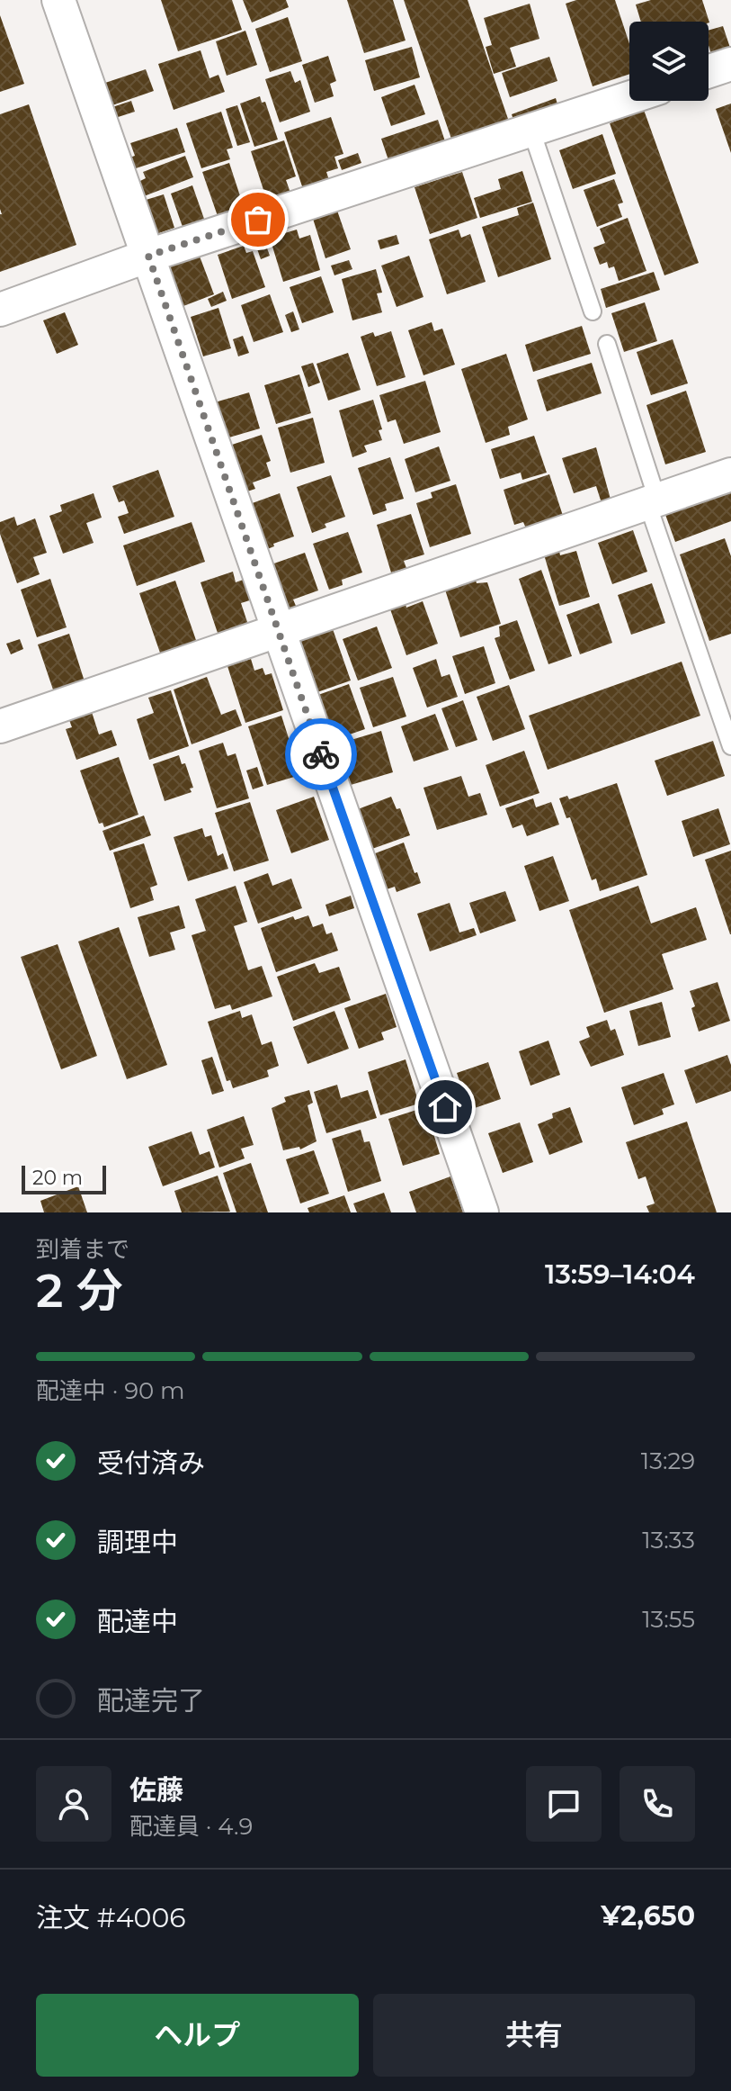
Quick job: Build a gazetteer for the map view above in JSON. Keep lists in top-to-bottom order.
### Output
{
  "scale_bar": "20 m",
  "page": {
    "scale": "20 m",
    "heading": ["2 分", "到着まで", "13:59–14:04"],
    "panel": [
      "佐藤",
      "配達員 · 4.9",
      "注文 #4006",
      "¥2,650"
    ],
    "bar": "配達中 · 90 m",
    "list": [
      ["受付済み", "13:29"],
      ["調理中", "13:33"],
      ["配達中", "13:55"],
      "配達完了"
    ],
    "buttons": ["ヘルプ", "共有"]
  }
}
